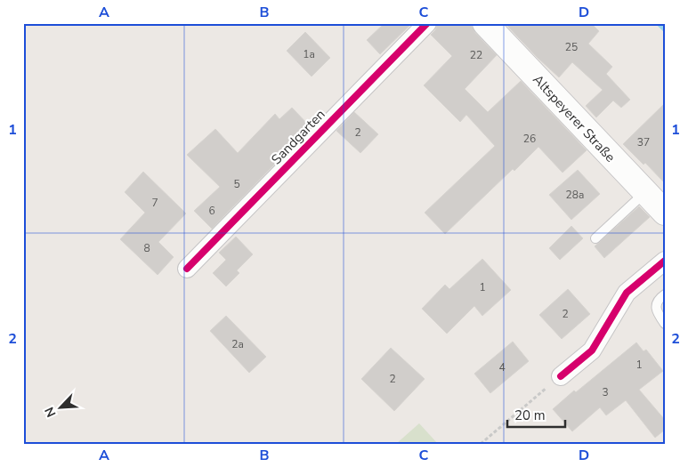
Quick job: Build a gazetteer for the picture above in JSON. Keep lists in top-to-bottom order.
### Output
{
  "streets": {
    "main road": ["Altspeyerer Straße"],
    "street": ["Sandgarten"]
  },
  "house_numbers": [
    "25",
    "1a",
    "22",
    "2",
    "26",
    "37",
    "5",
    "28a",
    "7",
    "6",
    "8",
    "1",
    "2",
    "2a",
    "1",
    "4",
    "2",
    "3"
  ],
  "scale_bar": "20 m",
  "north": "bottom left",
  "grid": {
    "columns": [
      "A",
      "B",
      "C",
      "D"
    ],
    "rows": ["1", "2"]
  }
}
